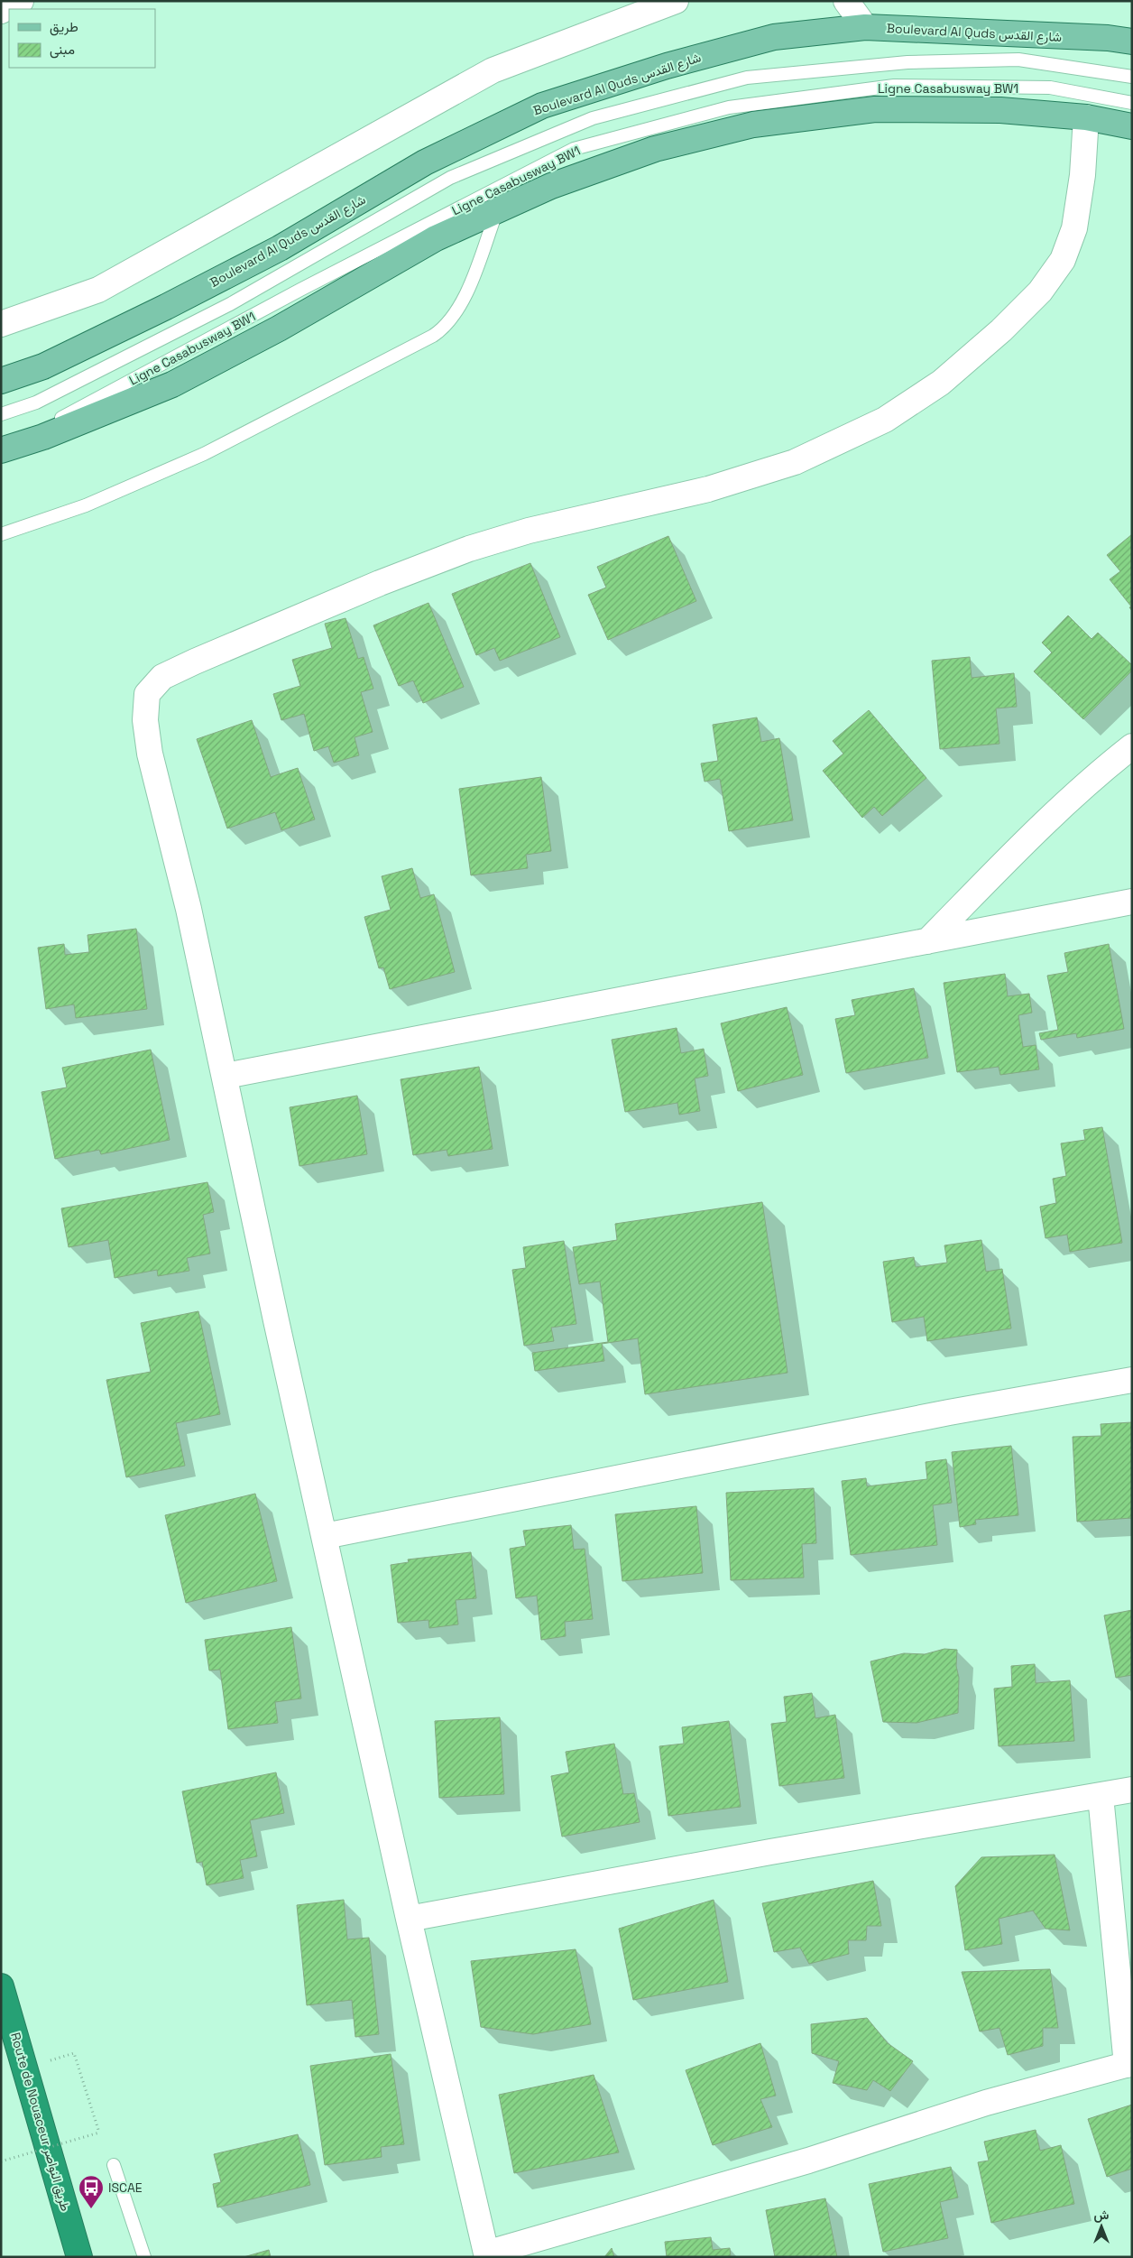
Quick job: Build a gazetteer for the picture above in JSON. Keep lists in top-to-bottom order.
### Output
{
  "streets": {
    "highway": ["Route de Nouaceur طريق النواصر"],
    "main road": ["Boulevard Al Quds شارع القدس"],
    "lane": ["Ligne Casabusway BW1"]
  },
  "places": {
    "bus stop": ["ISCAE"]
  },
  "legend": ["طريق", "مبنى"],
  "north": "top"
}
